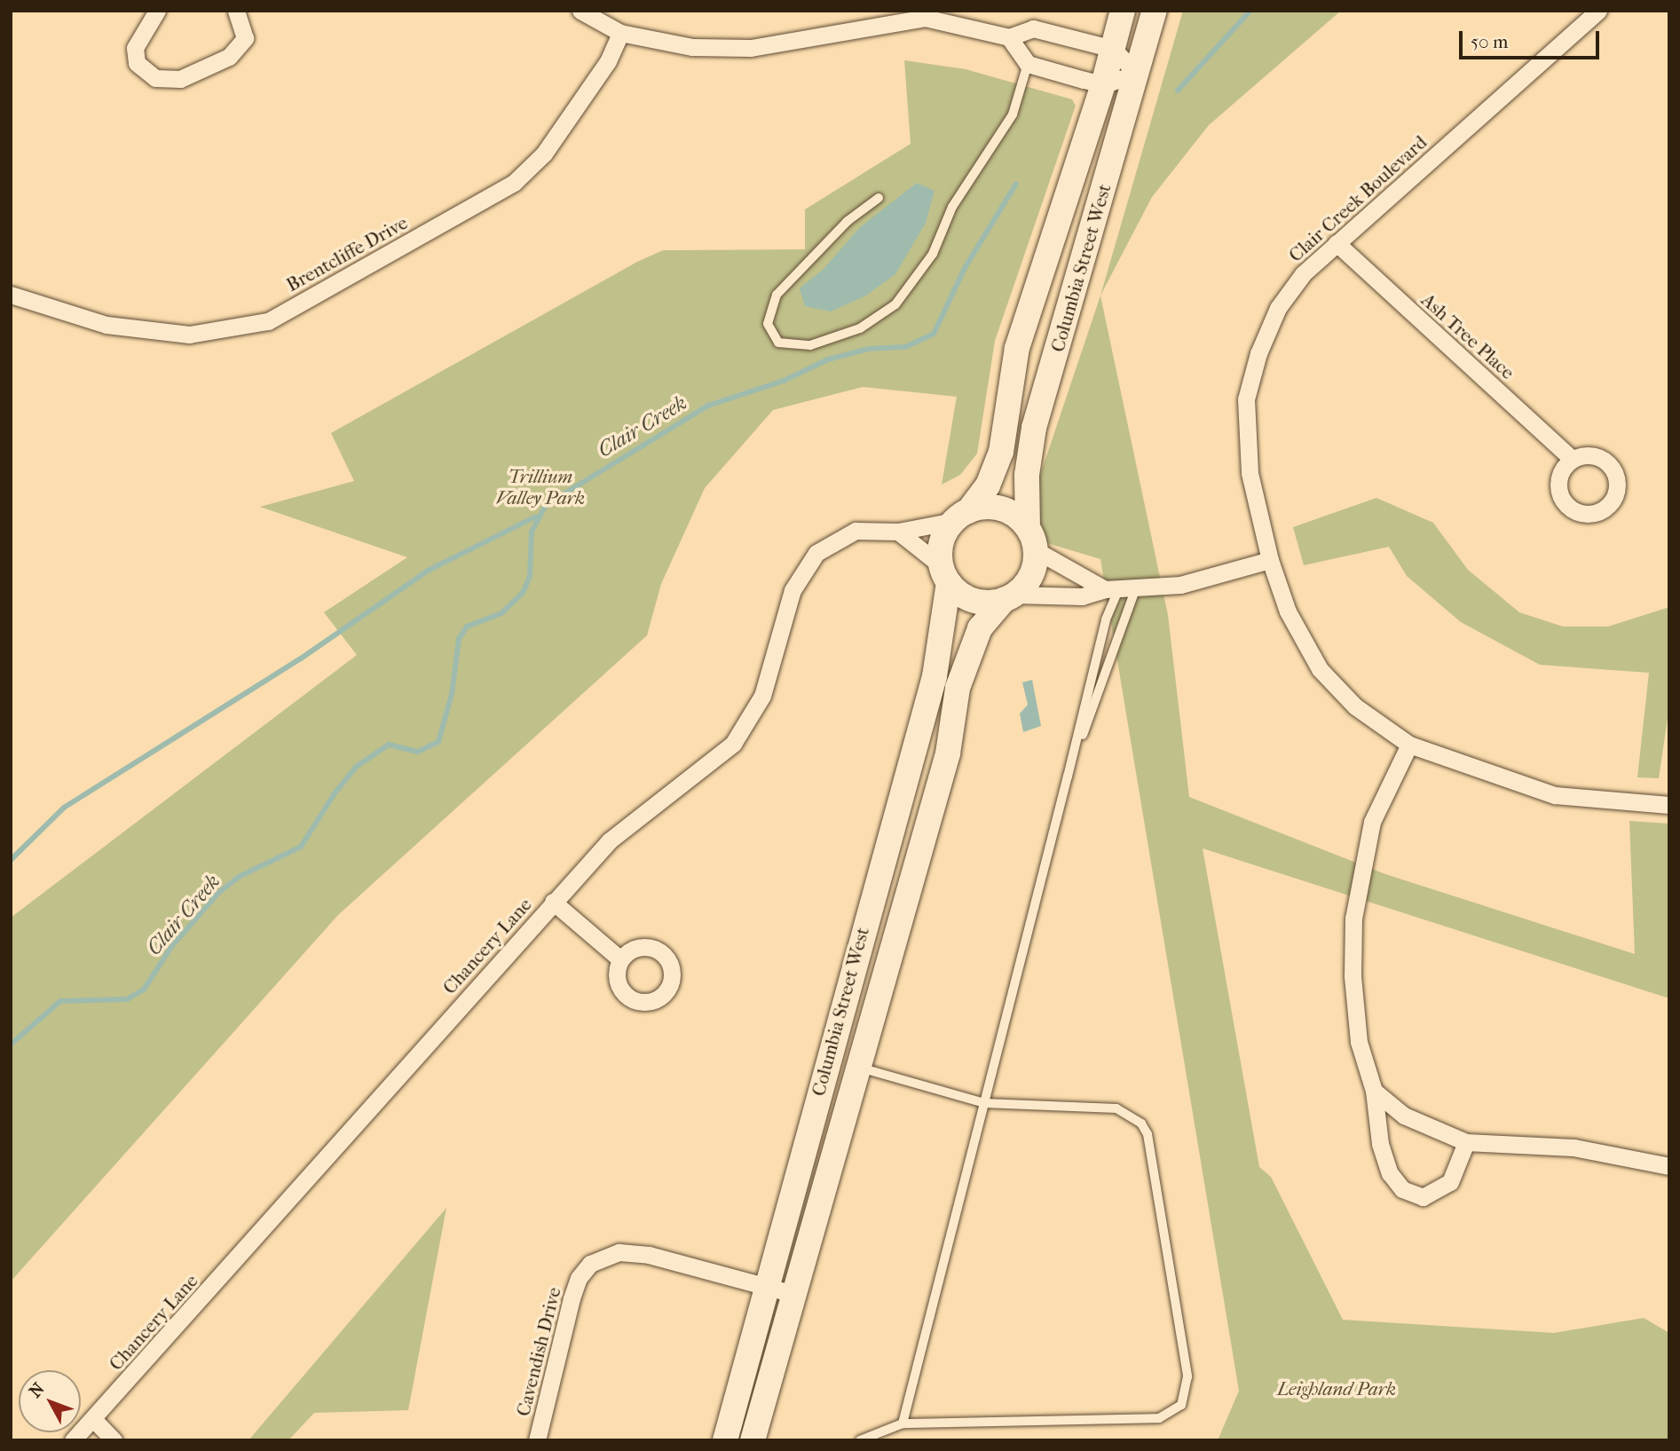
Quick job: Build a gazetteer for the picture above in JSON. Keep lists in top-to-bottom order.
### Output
{
  "streets": {
    "main road": ["Columbia Street West"],
    "street": [
      "Clair Creek Boulevard",
      "Brentcliffe Drive",
      "Ash Tree Place",
      "Chancery Lane",
      "Cavendish Drive"
    ]
  },
  "crossings": [
    ["Clair Creek Boulevard", "Ash Tree Place"],
    ["Columbia Street West", "Chancery Lane"],
    ["Columbia Street West", "Cavendish Drive"]
  ],
  "water": ["Clair Creek"],
  "parks": ["Trillium Valley Park", "Leighland Park"],
  "scale_bar": "50 m",
  "north": "top left"
}
